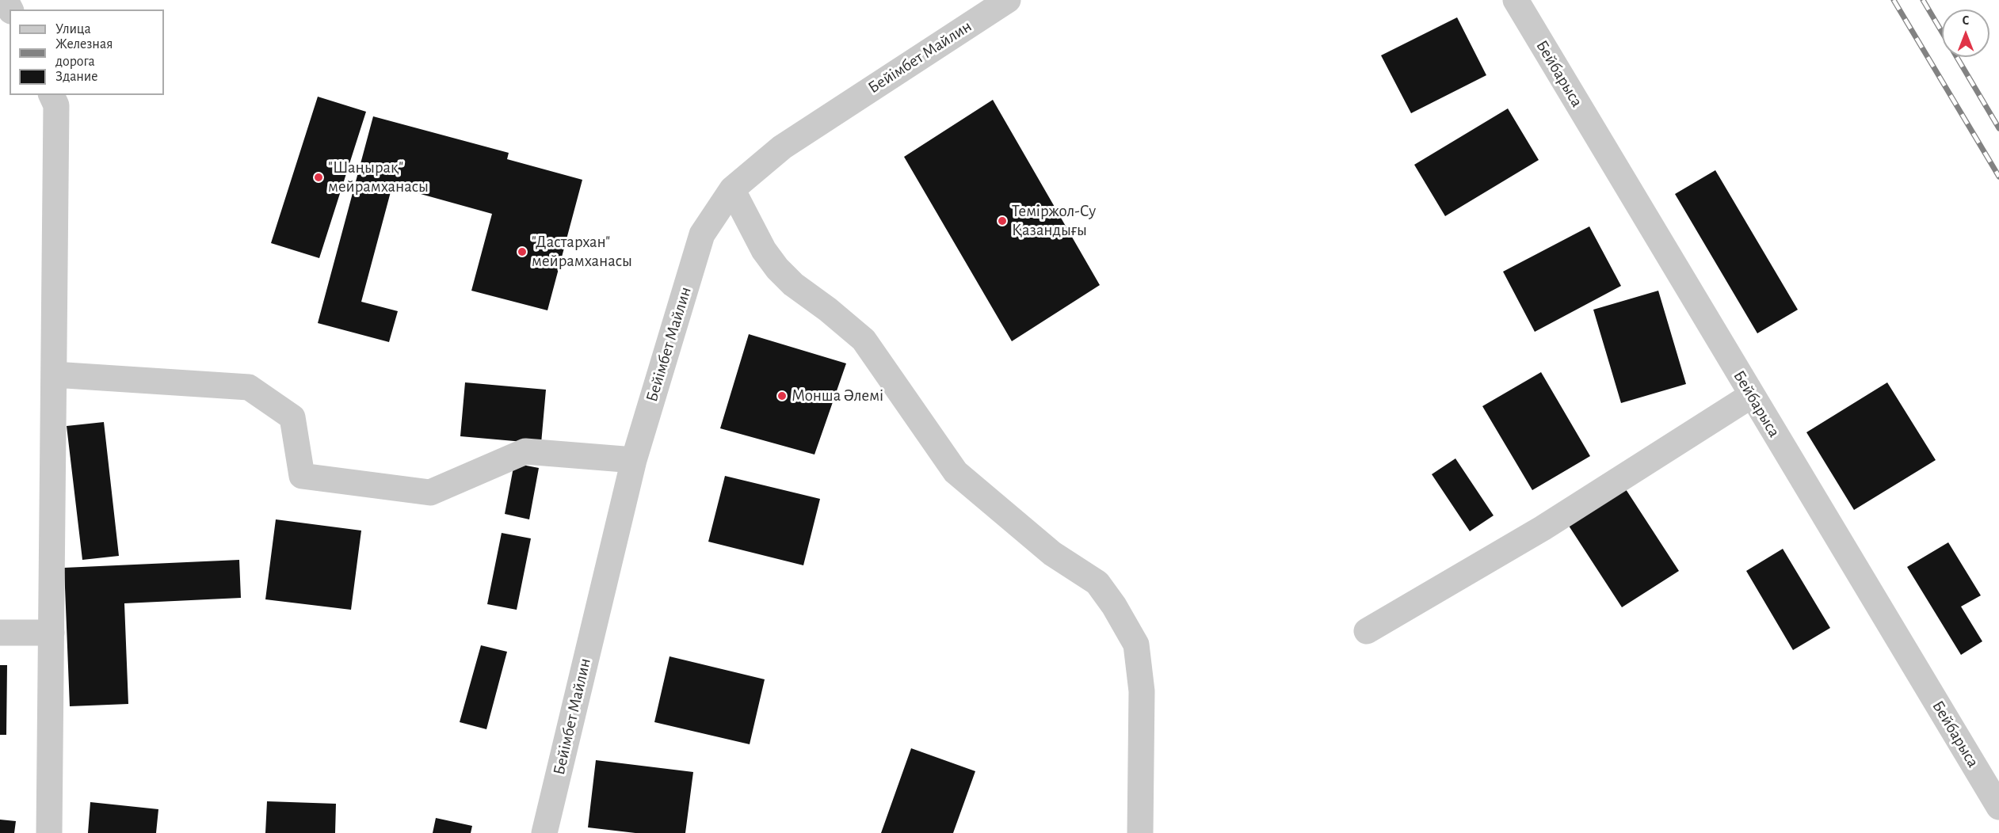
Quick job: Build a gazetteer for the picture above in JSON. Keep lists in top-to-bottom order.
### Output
{
  "streets": {
    "street": ["Бейімбет Майлин", "Бейбарыса"]
  },
  "places": [
    "\"Шаңырақ\" мейрамханасы",
    "Теміржол-Су Қазандығы",
    "\"Дастархан\" мейрамханасы",
    "Монша Әлемі"
  ],
  "legend": ["Улица", "Железная дорога", "Здание"],
  "north": "top"
}
